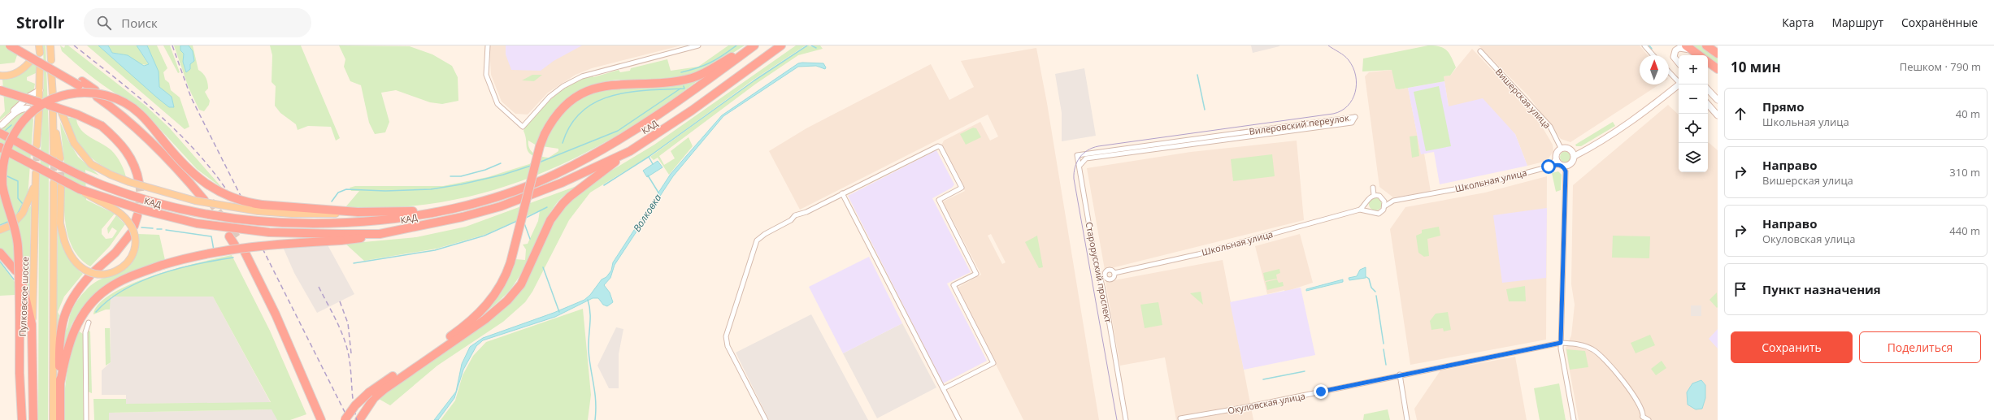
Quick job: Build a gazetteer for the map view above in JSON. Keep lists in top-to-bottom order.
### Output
{
  "streets": {
    "highway": ["КАД", "Пулковское шоссе"],
    "street": [
      "Вишерская улица",
      "Вилеровский переулок",
      "Школьная улица",
      "Старорусский проспект",
      "Окуловская улица"
    ]
  },
  "crossings": [
    ["Вишерская улица", "Школьная улица"],
    ["Вилеровский переулок", "Старорусский проспект"],
    ["Школьная улица", "Старорусский проспект"]
  ],
  "water": ["Волковка"],
  "north": "top",
  "page": {
    "header": "Strollr",
    "search": "Поиск",
    "nav": ["Карта", "Маршрут", "Сохранённые"],
    "heading": ["10 мин", "Пешком · 790 m"],
    "map_buttons": ["+", "−"],
    "list": [
      ["Прямо", "Школьная улица", "40 m"],
      ["Направо", "Вишерская улица", "310 m"],
      ["Направо", "Окуловская улица", "440 m"],
      "Пункт назначения"
    ],
    "buttons": ["Сохранить", "Поделиться"]
  }
}
